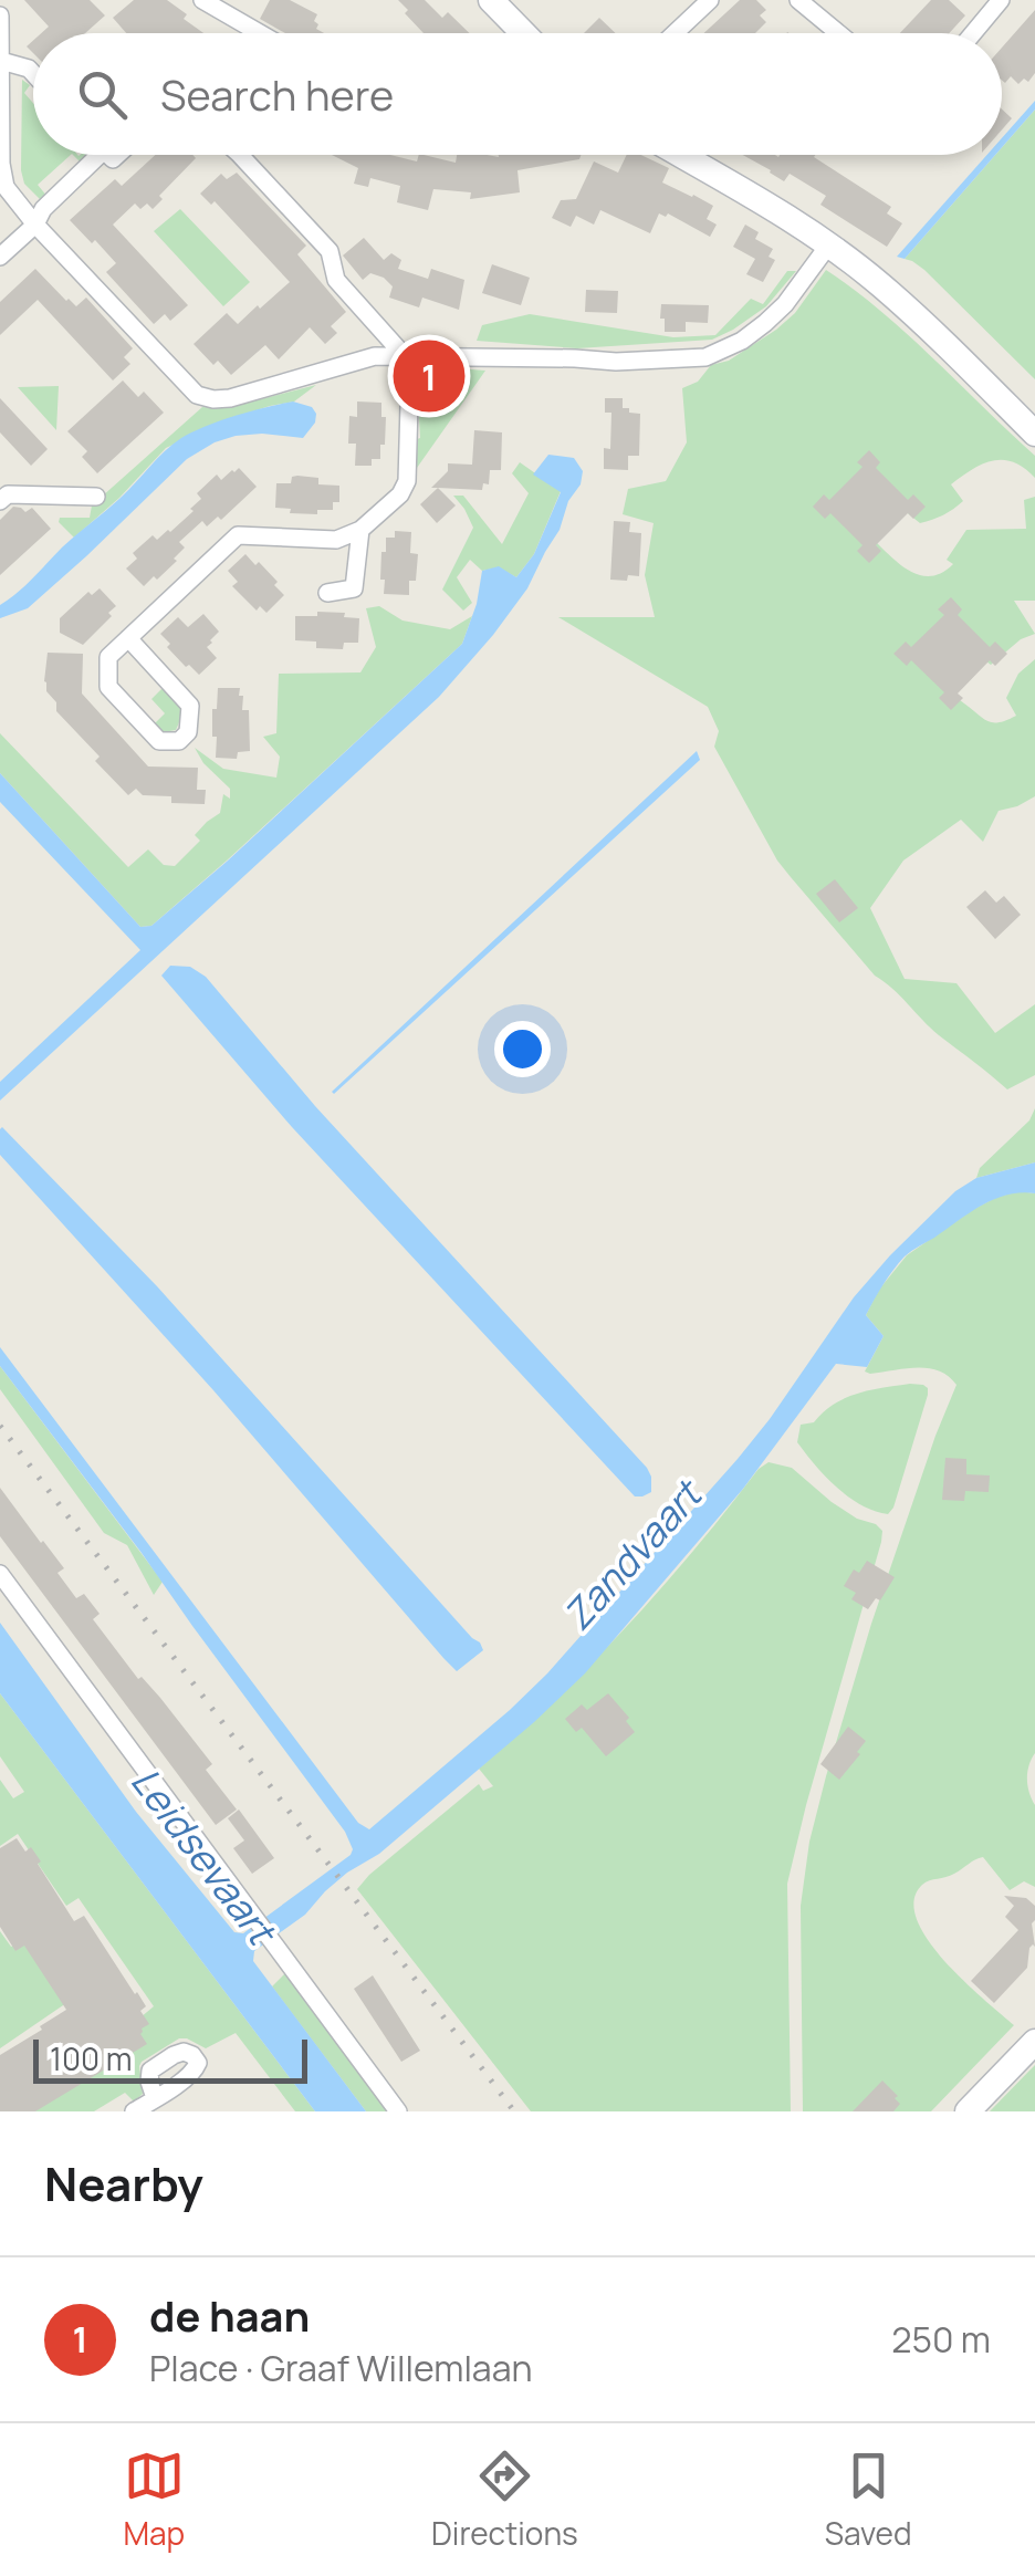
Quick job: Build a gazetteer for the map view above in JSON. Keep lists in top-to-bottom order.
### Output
{
  "water": ["Zandvaart", "Leidsevaart"],
  "scale_bar": "100 m",
  "page": {
    "search": "Search here",
    "pins": "1",
    "scale": "100 m",
    "heading": "Nearby",
    "list": [
      {
        "mark": "1",
        "name": "de haan",
        "note": "Place · Graaf Willemlaan",
        "value": "250 m"
      }
    ],
    "nav": ["Map", "Directions", "Saved"]
  }
}
